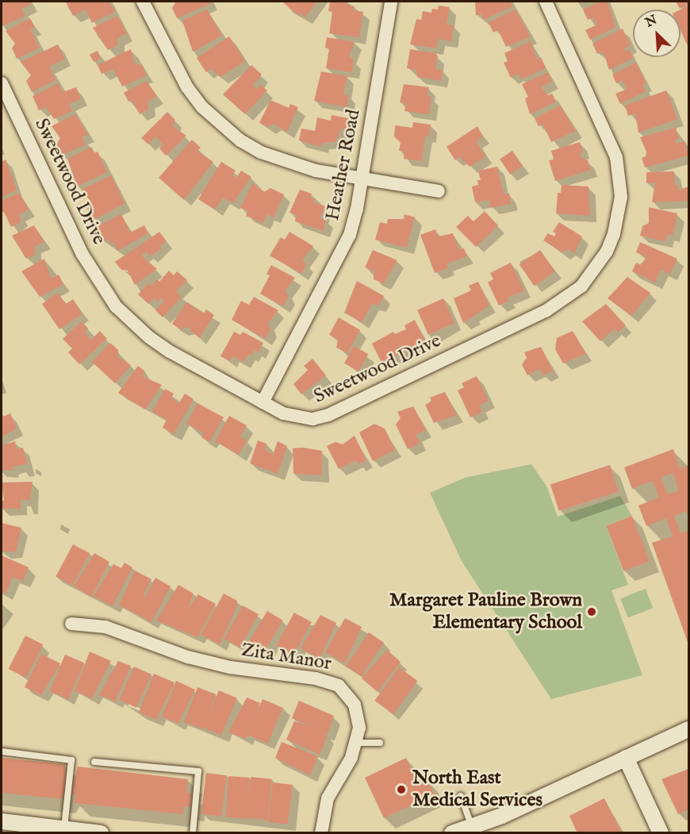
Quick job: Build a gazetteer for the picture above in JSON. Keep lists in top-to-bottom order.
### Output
{
  "streets": {
    "street": ["Heather Road", "Sweetwood Drive", "Zita Manor"]
  },
  "crossings": [
    ["Heather Road", "Sweetwood Drive"]
  ],
  "places": ["Margaret Pauline Brown Elementary School", "North East Medical Services"],
  "north": "top left"
}
